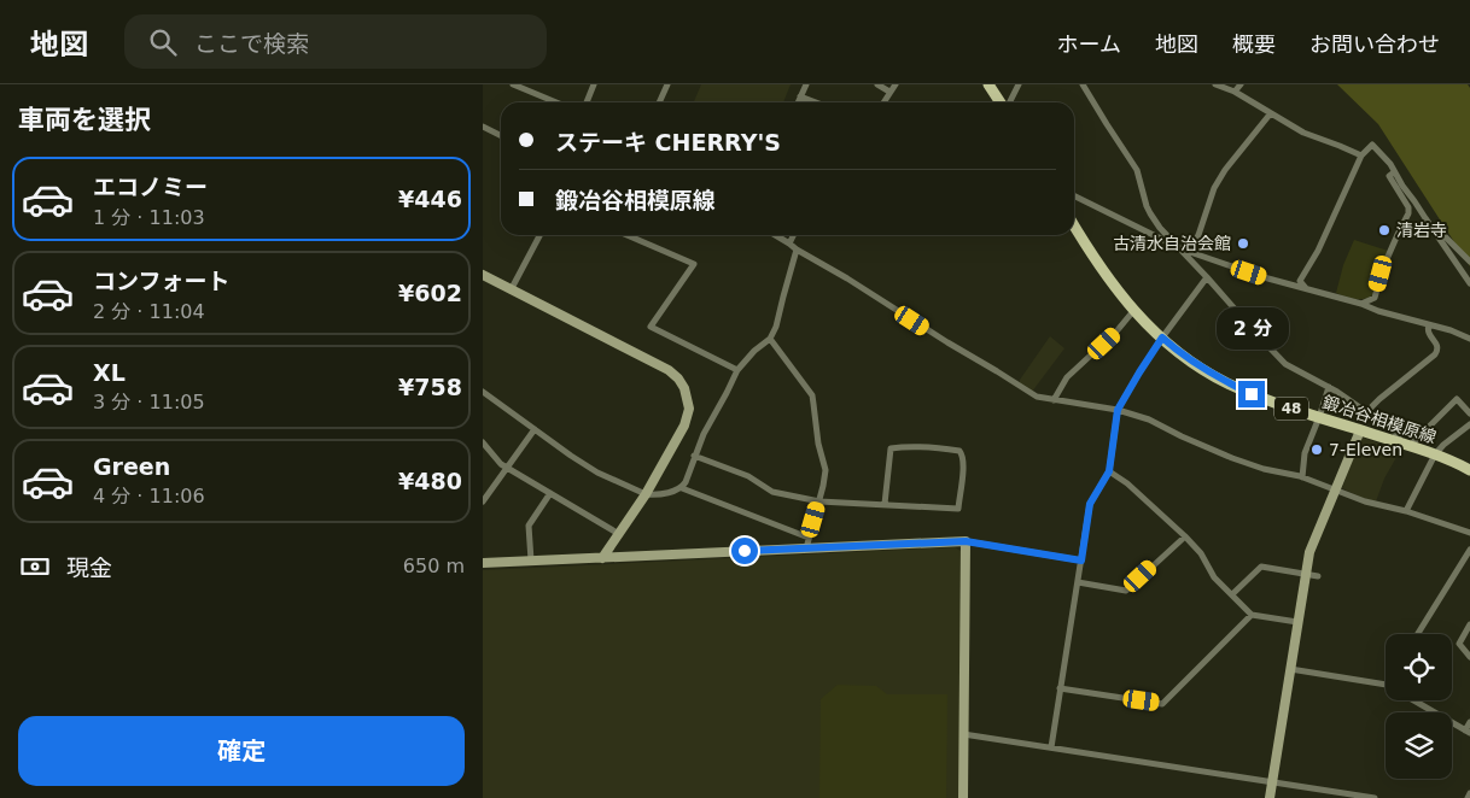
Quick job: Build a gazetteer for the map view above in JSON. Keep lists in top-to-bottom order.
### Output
{
  "streets": {
    "main road": ["48", "鍛冶谷相模原線"]
  },
  "places": ["清岩寺", "古清水自治会館", "7-Eleven"],
  "page": {
    "header": "地図",
    "search": "ここで検索",
    "nav": [
      "ホーム",
      "地図",
      "概要",
      "お問い合わせ"
    ],
    "heading": "車両を選択",
    "banner": ["ステーキ CHERRY'S", "鍛冶谷相模原線"],
    "list": [
      {
        "name": "エコノミー",
        "note": "1 分 · 11:03",
        "value": "¥446"
      },
      {
        "name": "コンフォート",
        "note": "2 分 · 11:04",
        "value": "¥602"
      },
      {
        "name": "XL",
        "note": "3 分 · 11:05",
        "value": "¥758"
      },
      {
        "name": "Green",
        "note": "4 分 · 11:06",
        "value": "¥480"
      }
    ],
    "bubble": "2 分",
    "pay": ["現金", "650 m"],
    "buttons": "確定"
  }
}
